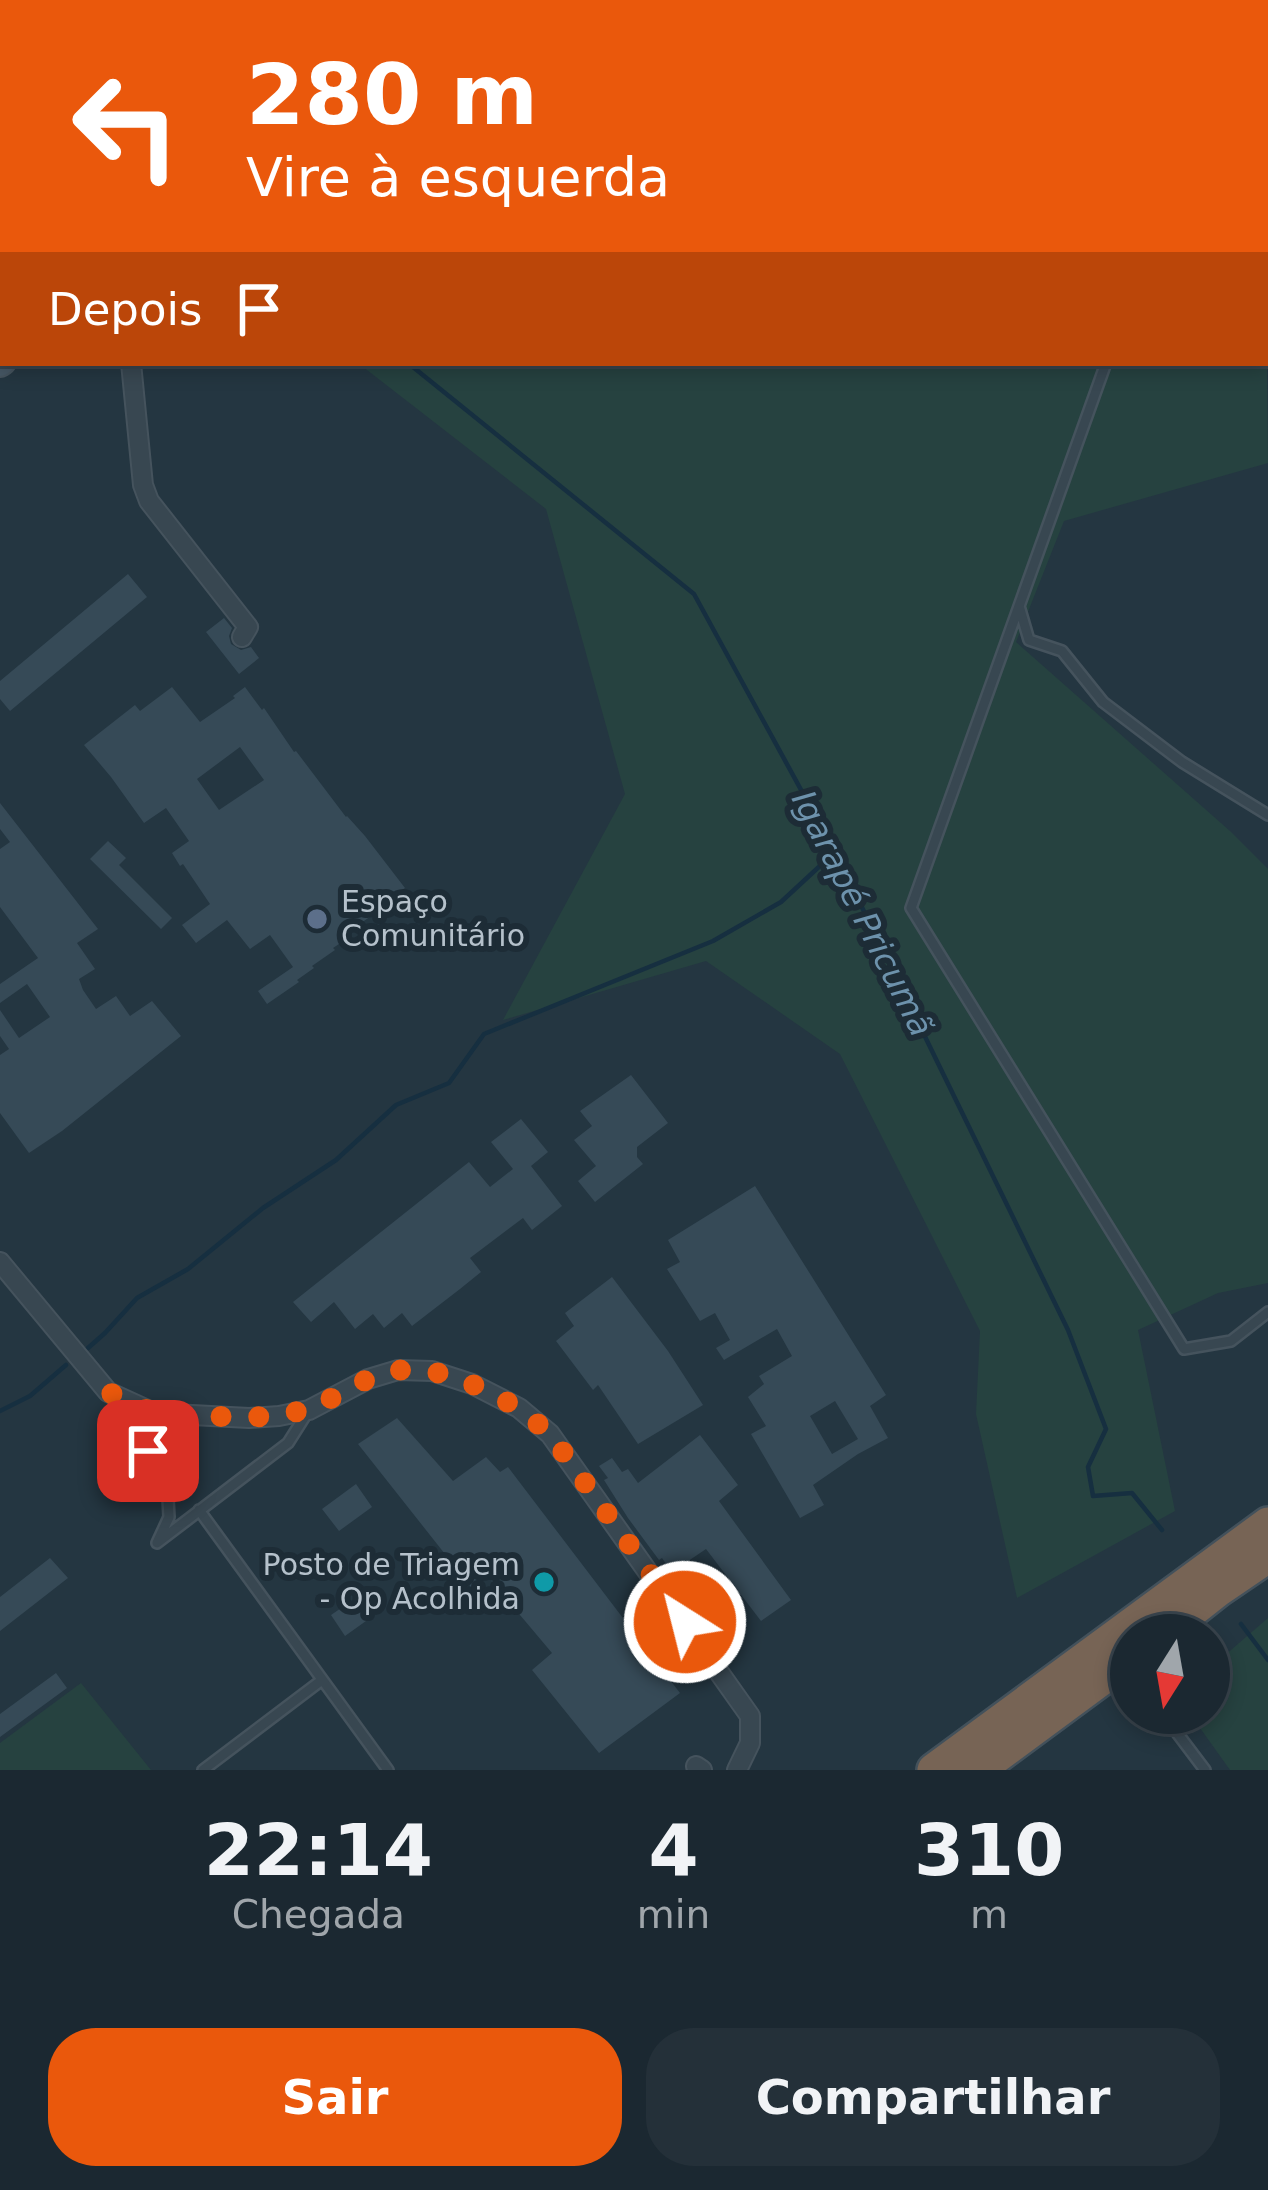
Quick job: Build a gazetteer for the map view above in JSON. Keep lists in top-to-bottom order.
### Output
{
  "water": ["Igarapé Pricumã"],
  "places": ["Espaço Comunitário", "Posto de Triagem - Op Acolhida"],
  "north": "bottom",
  "page": {
    "turn": ["280 m", "Vire à esquerda"],
    "then": "Depois",
    "eta": [
      "22:14",
      "Chegada",
      "4",
      "min",
      "310",
      "m"
    ],
    "buttons": ["Sair", "Compartilhar"]
  }
}
